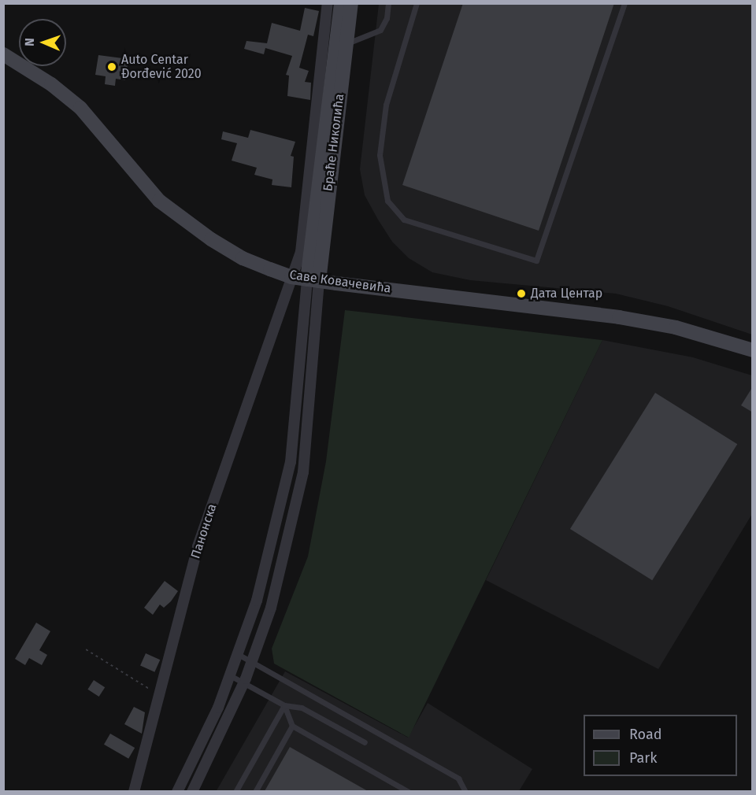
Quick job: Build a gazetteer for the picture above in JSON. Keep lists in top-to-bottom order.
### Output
{
  "streets": {
    "street": ["Браће Николића", "Саве Ковачевића", "Панонска"]
  },
  "crossings": [
    ["Браће Николића", "Саве Ковачевића"],
    ["Саве Ковачевића", "Панонска"]
  ],
  "places": ["Auto Centar Đorđević 2020", "Дата Центар"],
  "legend": ["Road", "Park"],
  "north": "left"
}
